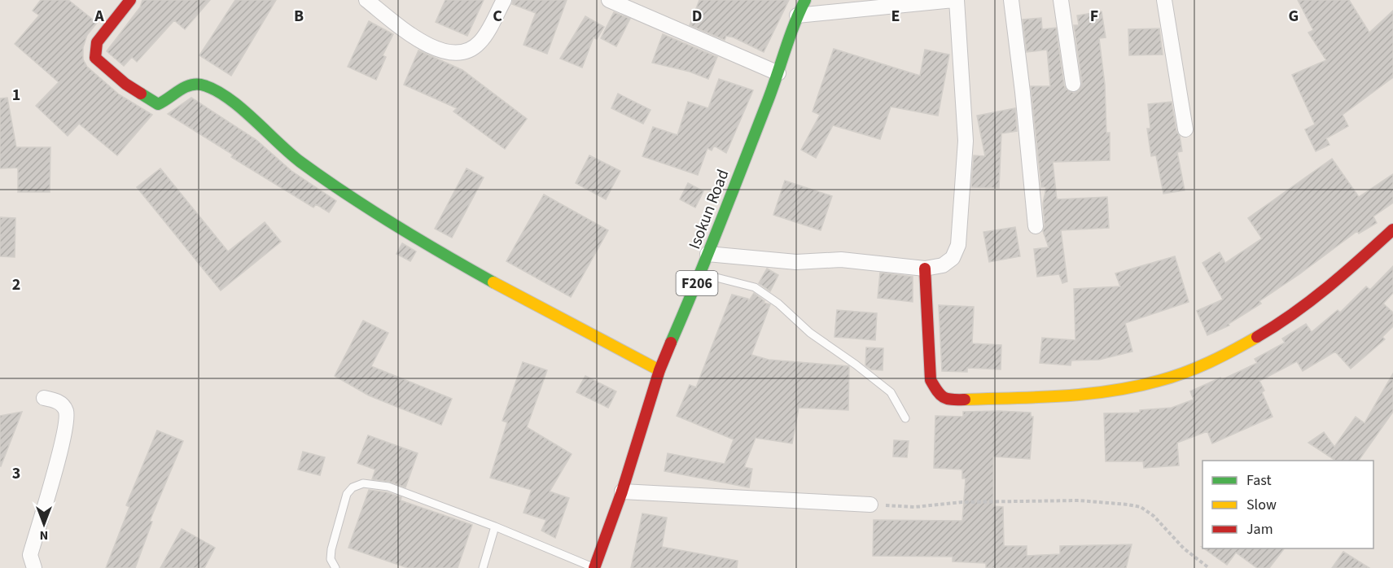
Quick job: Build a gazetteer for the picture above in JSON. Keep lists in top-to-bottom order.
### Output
{
  "streets": {
    "street": ["Isokun Road", "F206"]
  },
  "legend": ["Fast", "Slow", "Jam"],
  "north": "bottom",
  "grid": {
    "columns": [
      "A",
      "B",
      "C",
      "D",
      "E",
      "F",
      "G"
    ],
    "rows": ["1", "2", "3"]
  }
}
